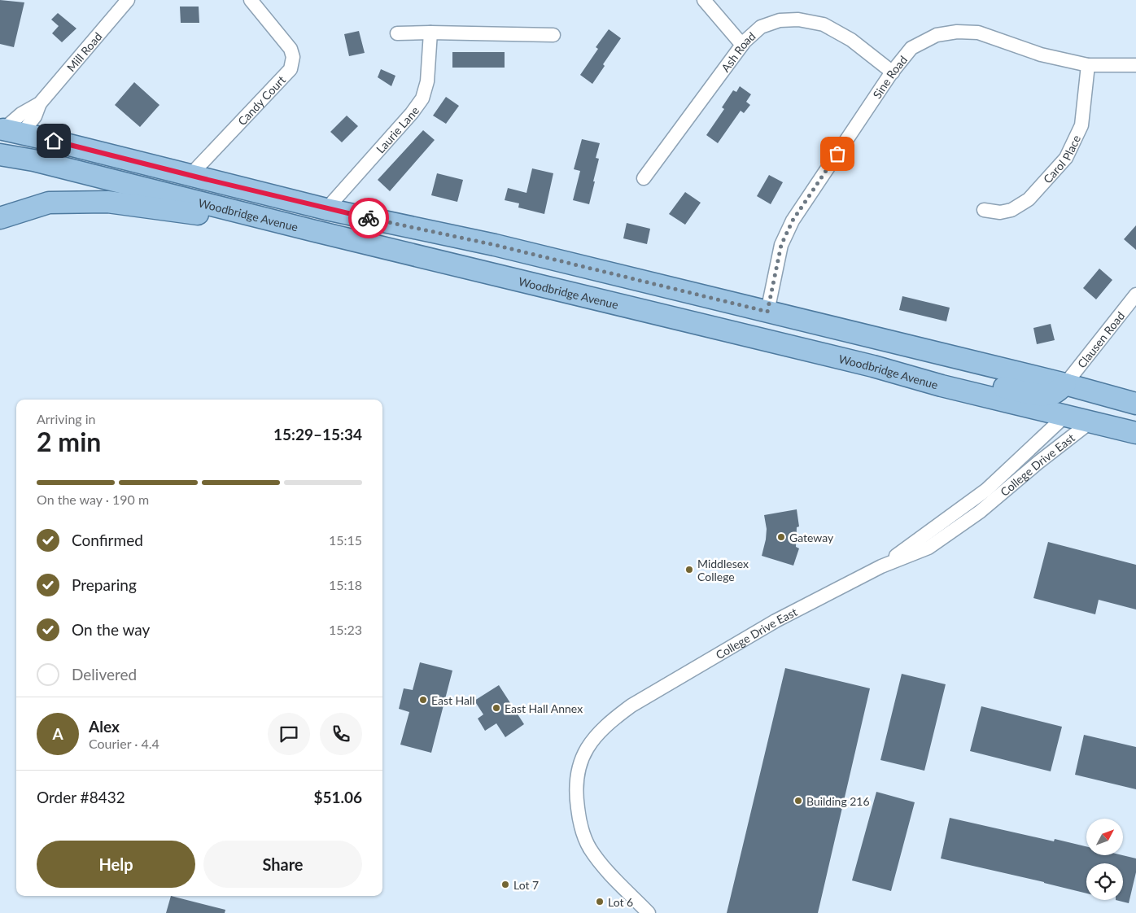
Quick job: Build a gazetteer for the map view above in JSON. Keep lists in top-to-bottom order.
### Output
{
  "streets": {
    "main road": ["Woodbridge Avenue"],
    "street": [
      "Mill Road",
      "Ash Road",
      "Sine Road",
      "Candy Court",
      "Laurie Lane",
      "Carol Place",
      "Clausen Road",
      "College Drive East"
    ]
  },
  "crossings": [
    ["Ash Road", "Sine Road"],
    ["Sine Road", "Carol Place"],
    ["Woodbridge Avenue", "College Drive East"]
  ],
  "places": [
    "Gateway",
    "Middlesex College",
    "East Hall",
    "East Hall Annex",
    "Building 216",
    "Lot 7",
    "Lot 6"
  ],
  "north": "top right",
  "page": {
    "heading": ["2 min", "Arriving in", "15:29–15:34"],
    "panel": [
      "Alex",
      "Courier · 4.4",
      "Order #8432",
      "$51.06"
    ],
    "bar": "On the way · 190 m",
    "list": [
      ["Confirmed", "15:15"],
      ["Preparing", "15:18"],
      ["On the way", "15:23"],
      "Delivered"
    ],
    "round": "A",
    "buttons": ["Help", "Share"]
  }
}
